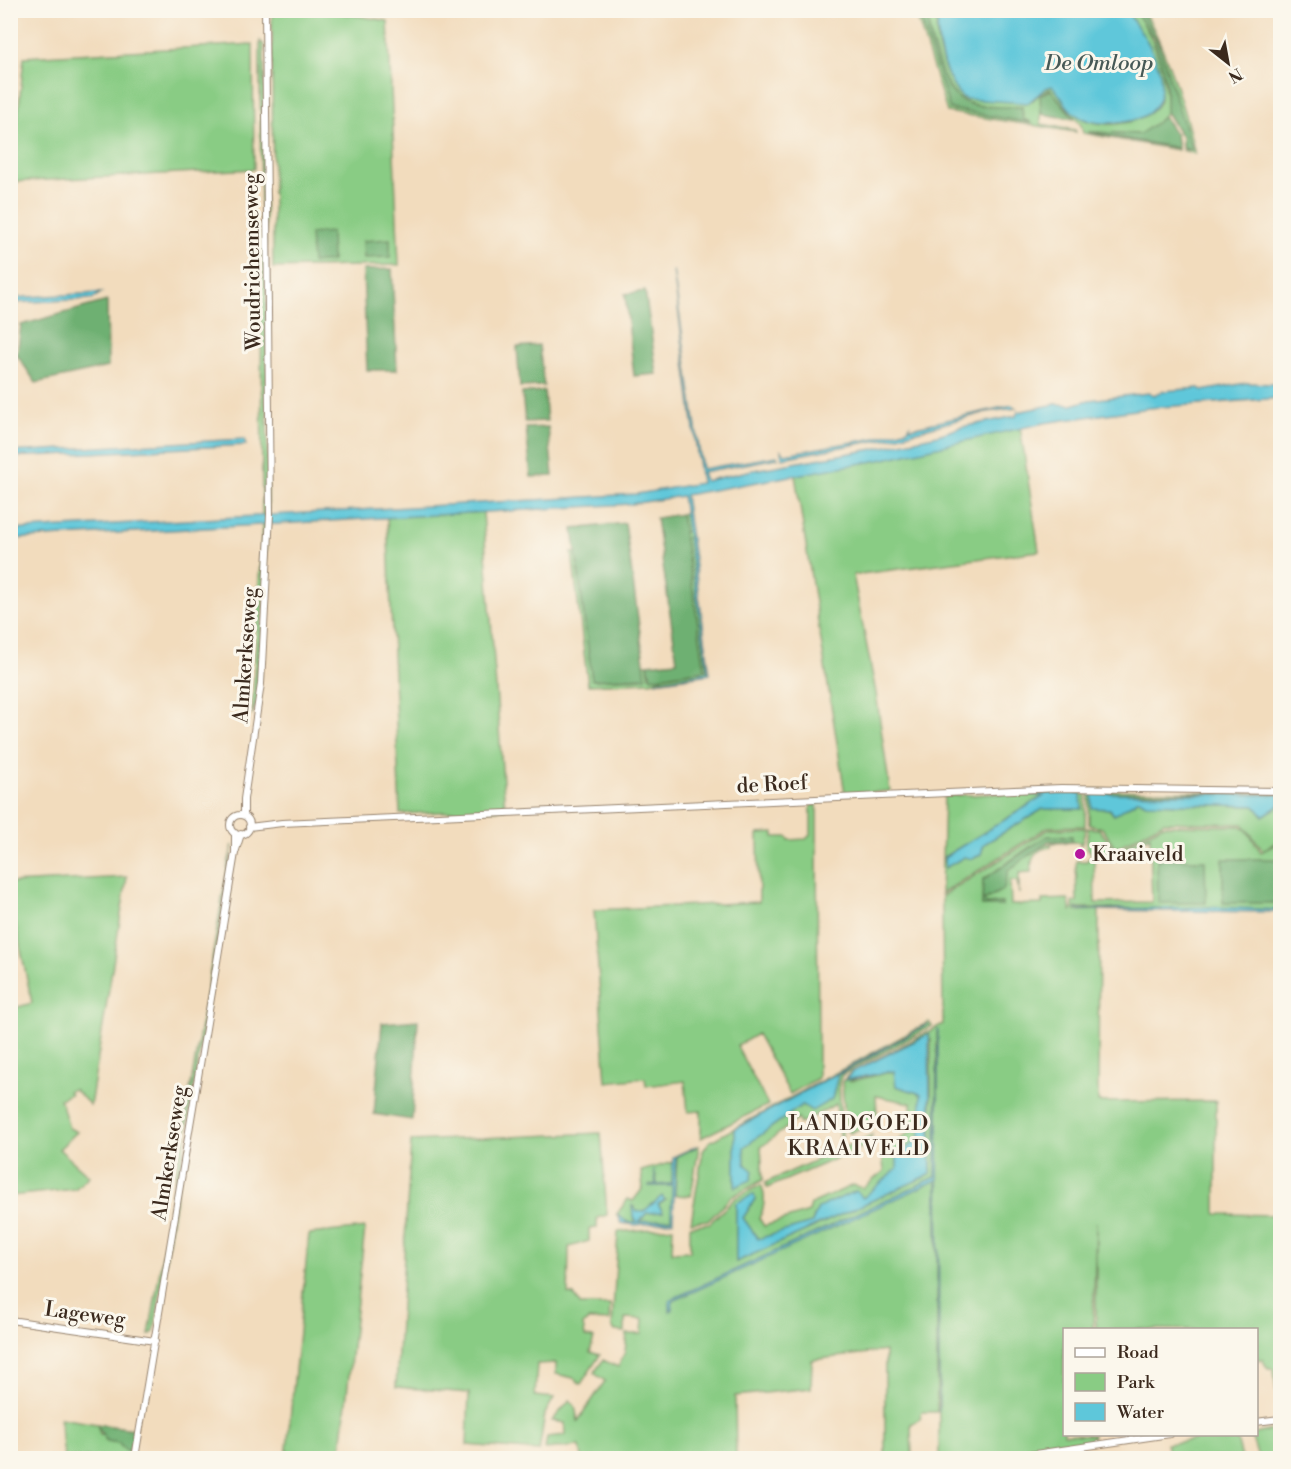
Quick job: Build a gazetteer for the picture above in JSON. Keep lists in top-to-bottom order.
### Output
{
  "streets": {
    "street": [
      "Woudrichemseweg",
      "Almkerkseweg",
      "de Roef",
      "Lageweg"
    ]
  },
  "crossings": [
    ["Woudrichemseweg", "Almkerkseweg"],
    ["Almkerkseweg", "Lageweg"]
  ],
  "districts": ["LANDGOED KRAAIVELD"],
  "water": ["De Omloop"],
  "places": ["Kraaiveld"],
  "legend": ["Road", "Park", "Water"],
  "north": "bottom right"
}
